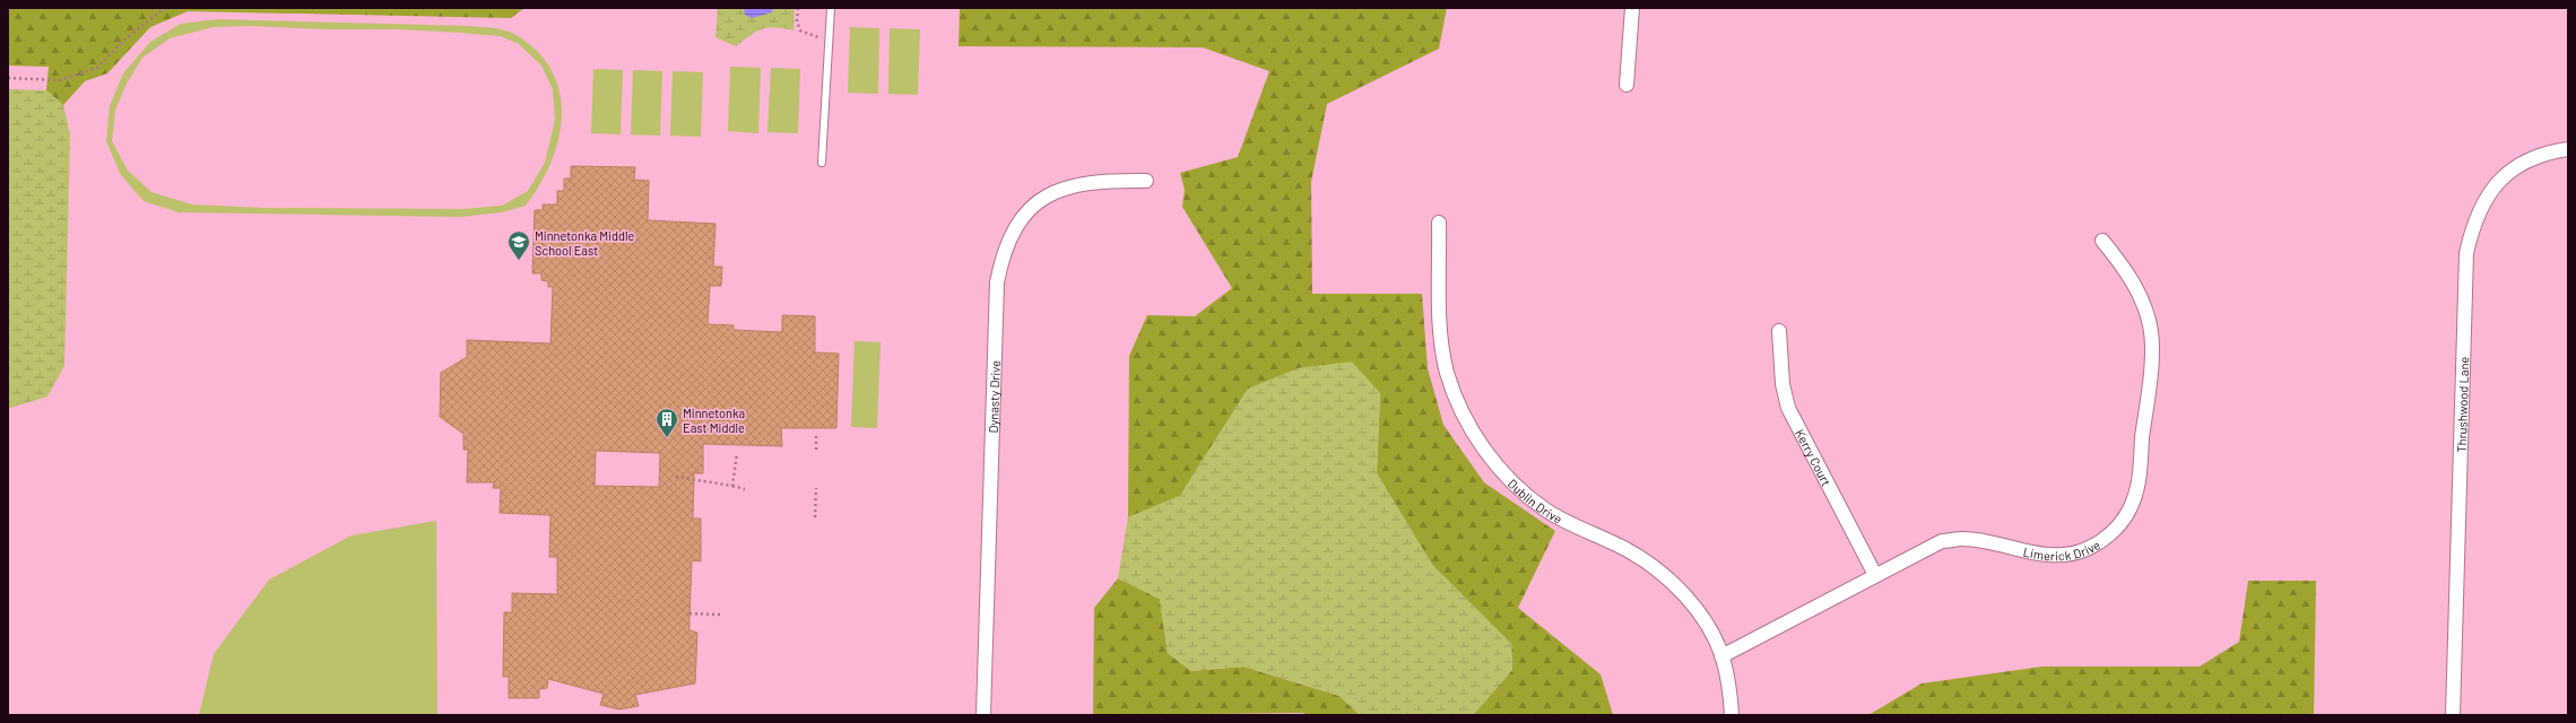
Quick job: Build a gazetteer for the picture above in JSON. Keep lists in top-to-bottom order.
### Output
{
  "streets": {
    "street": [
      "Dynasty Drive",
      "Thrushwood Lane",
      "Kerry Court",
      "Dublin Drive",
      "Limerick Drive"
    ]
  },
  "crossings": [
    ["Kerry Court", "Limerick Drive"],
    ["Dublin Drive", "Limerick Drive"]
  ],
  "places": {
    "school or university": ["Minnetonka Middle School East"],
    "building": ["Minnetonka East Middle"]
  }
}
